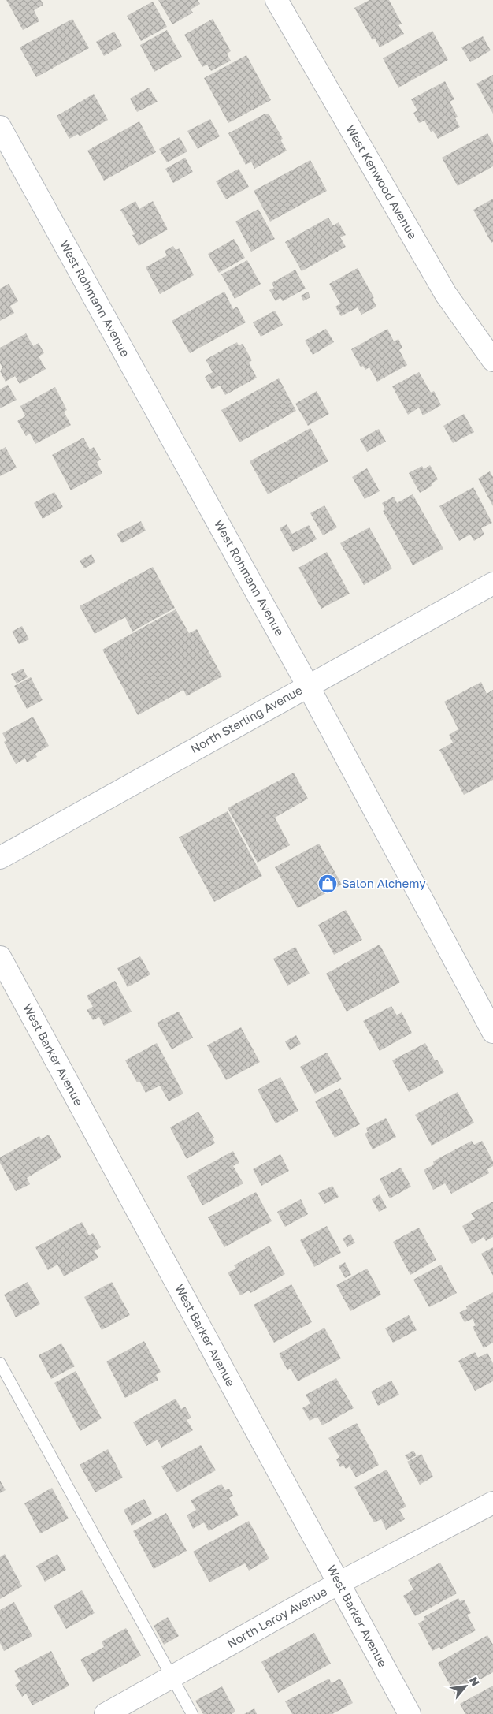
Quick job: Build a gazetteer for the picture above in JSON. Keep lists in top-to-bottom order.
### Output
{
  "streets": {
    "street": [
      "West Kenwood Avenue",
      "West Rohmann Avenue",
      "North Sterling Avenue",
      "West Barker Avenue",
      "North Leroy Avenue"
    ]
  },
  "crossings": [
    ["West Rohmann Avenue", "North Sterling Avenue"],
    ["West Barker Avenue", "North Leroy Avenue"]
  ],
  "places": {
    "shop": ["Salon Alchemy"]
  },
  "north": "top right"
}
